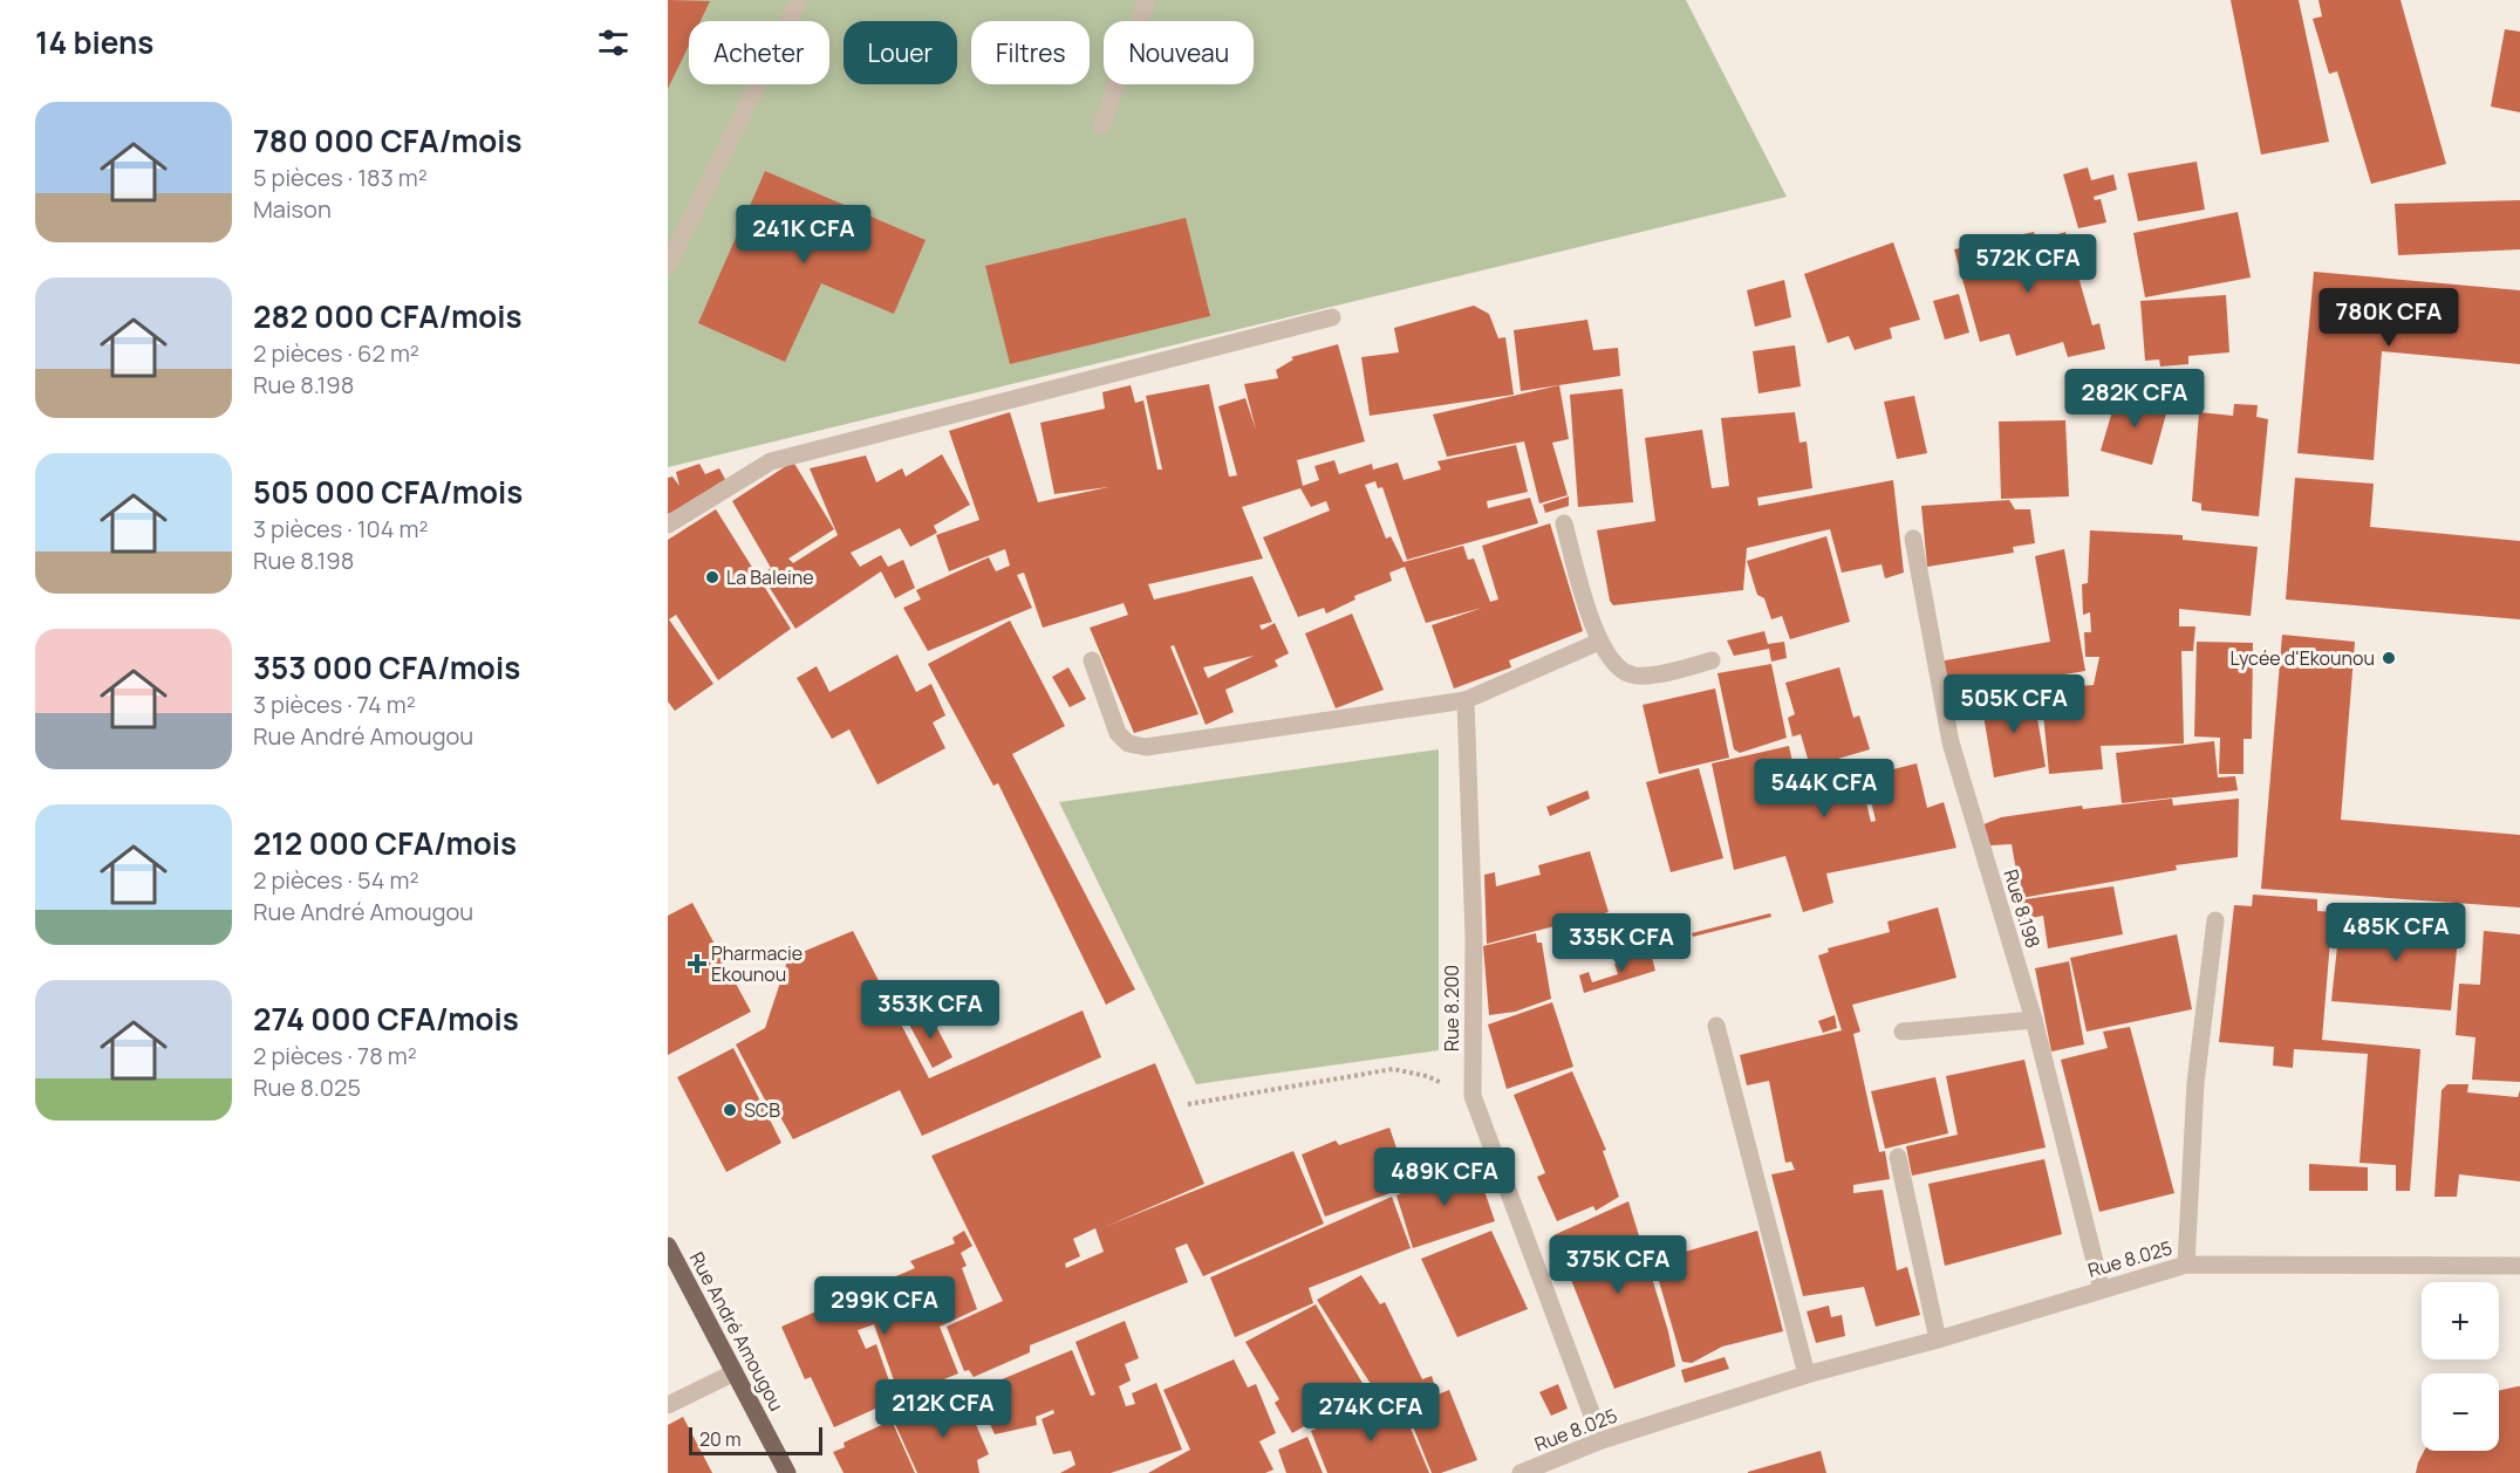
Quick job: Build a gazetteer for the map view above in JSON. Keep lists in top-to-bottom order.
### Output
{
  "streets": {
    "main road": ["Rue André Amougou"],
    "street": ["Rue 8.198", "Rue 8.200", "Rue 8.025"]
  },
  "crossings": [
    ["Rue 8.198", "Rue 8.025"],
    ["Rue 8.200", "Rue 8.025"]
  ],
  "places": {
    "other": ["La Baleine", "Lycée d'Ekounou", "SCB"],
    "health": ["Pharmacie Ekounou"]
  },
  "scale_bar": "20 m",
  "page": {
    "heading": "14 biens",
    "chip": [
      "Acheter",
      "Louer",
      "Filtres",
      "Nouveau"
    ],
    "list": [
      {
        "name": "780 000 CFA/mois",
        "note": "5 pièces · 183 m² · Maison"
      },
      {
        "name": "282 000 CFA/mois",
        "note": "2 pièces · 62 m² · Rue 8.198"
      },
      {
        "name": "505 000 CFA/mois",
        "note": "3 pièces · 104 m² · Rue 8.198"
      },
      {
        "name": "353 000 CFA/mois",
        "note": "3 pièces · 74 m² · Rue André Amougou"
      },
      {
        "name": "212 000 CFA/mois",
        "note": "2 pièces · 54 m² · Rue André Amougou"
      },
      {
        "name": "274 000 CFA/mois",
        "note": "2 pièces · 78 m² · Rue 8.025"
      }
    ],
    "price": [
      "241K CFA",
      "572K CFA",
      "780K CFA",
      "282K CFA",
      "505K CFA",
      "544K CFA",
      "485K CFA",
      "335K CFA",
      "353K CFA",
      "489K CFA",
      "375K CFA",
      "299K CFA",
      "212K CFA",
      "274K CFA"
    ],
    "map_buttons": ["+", "−"],
    "scale": "20 m"
  }
}
